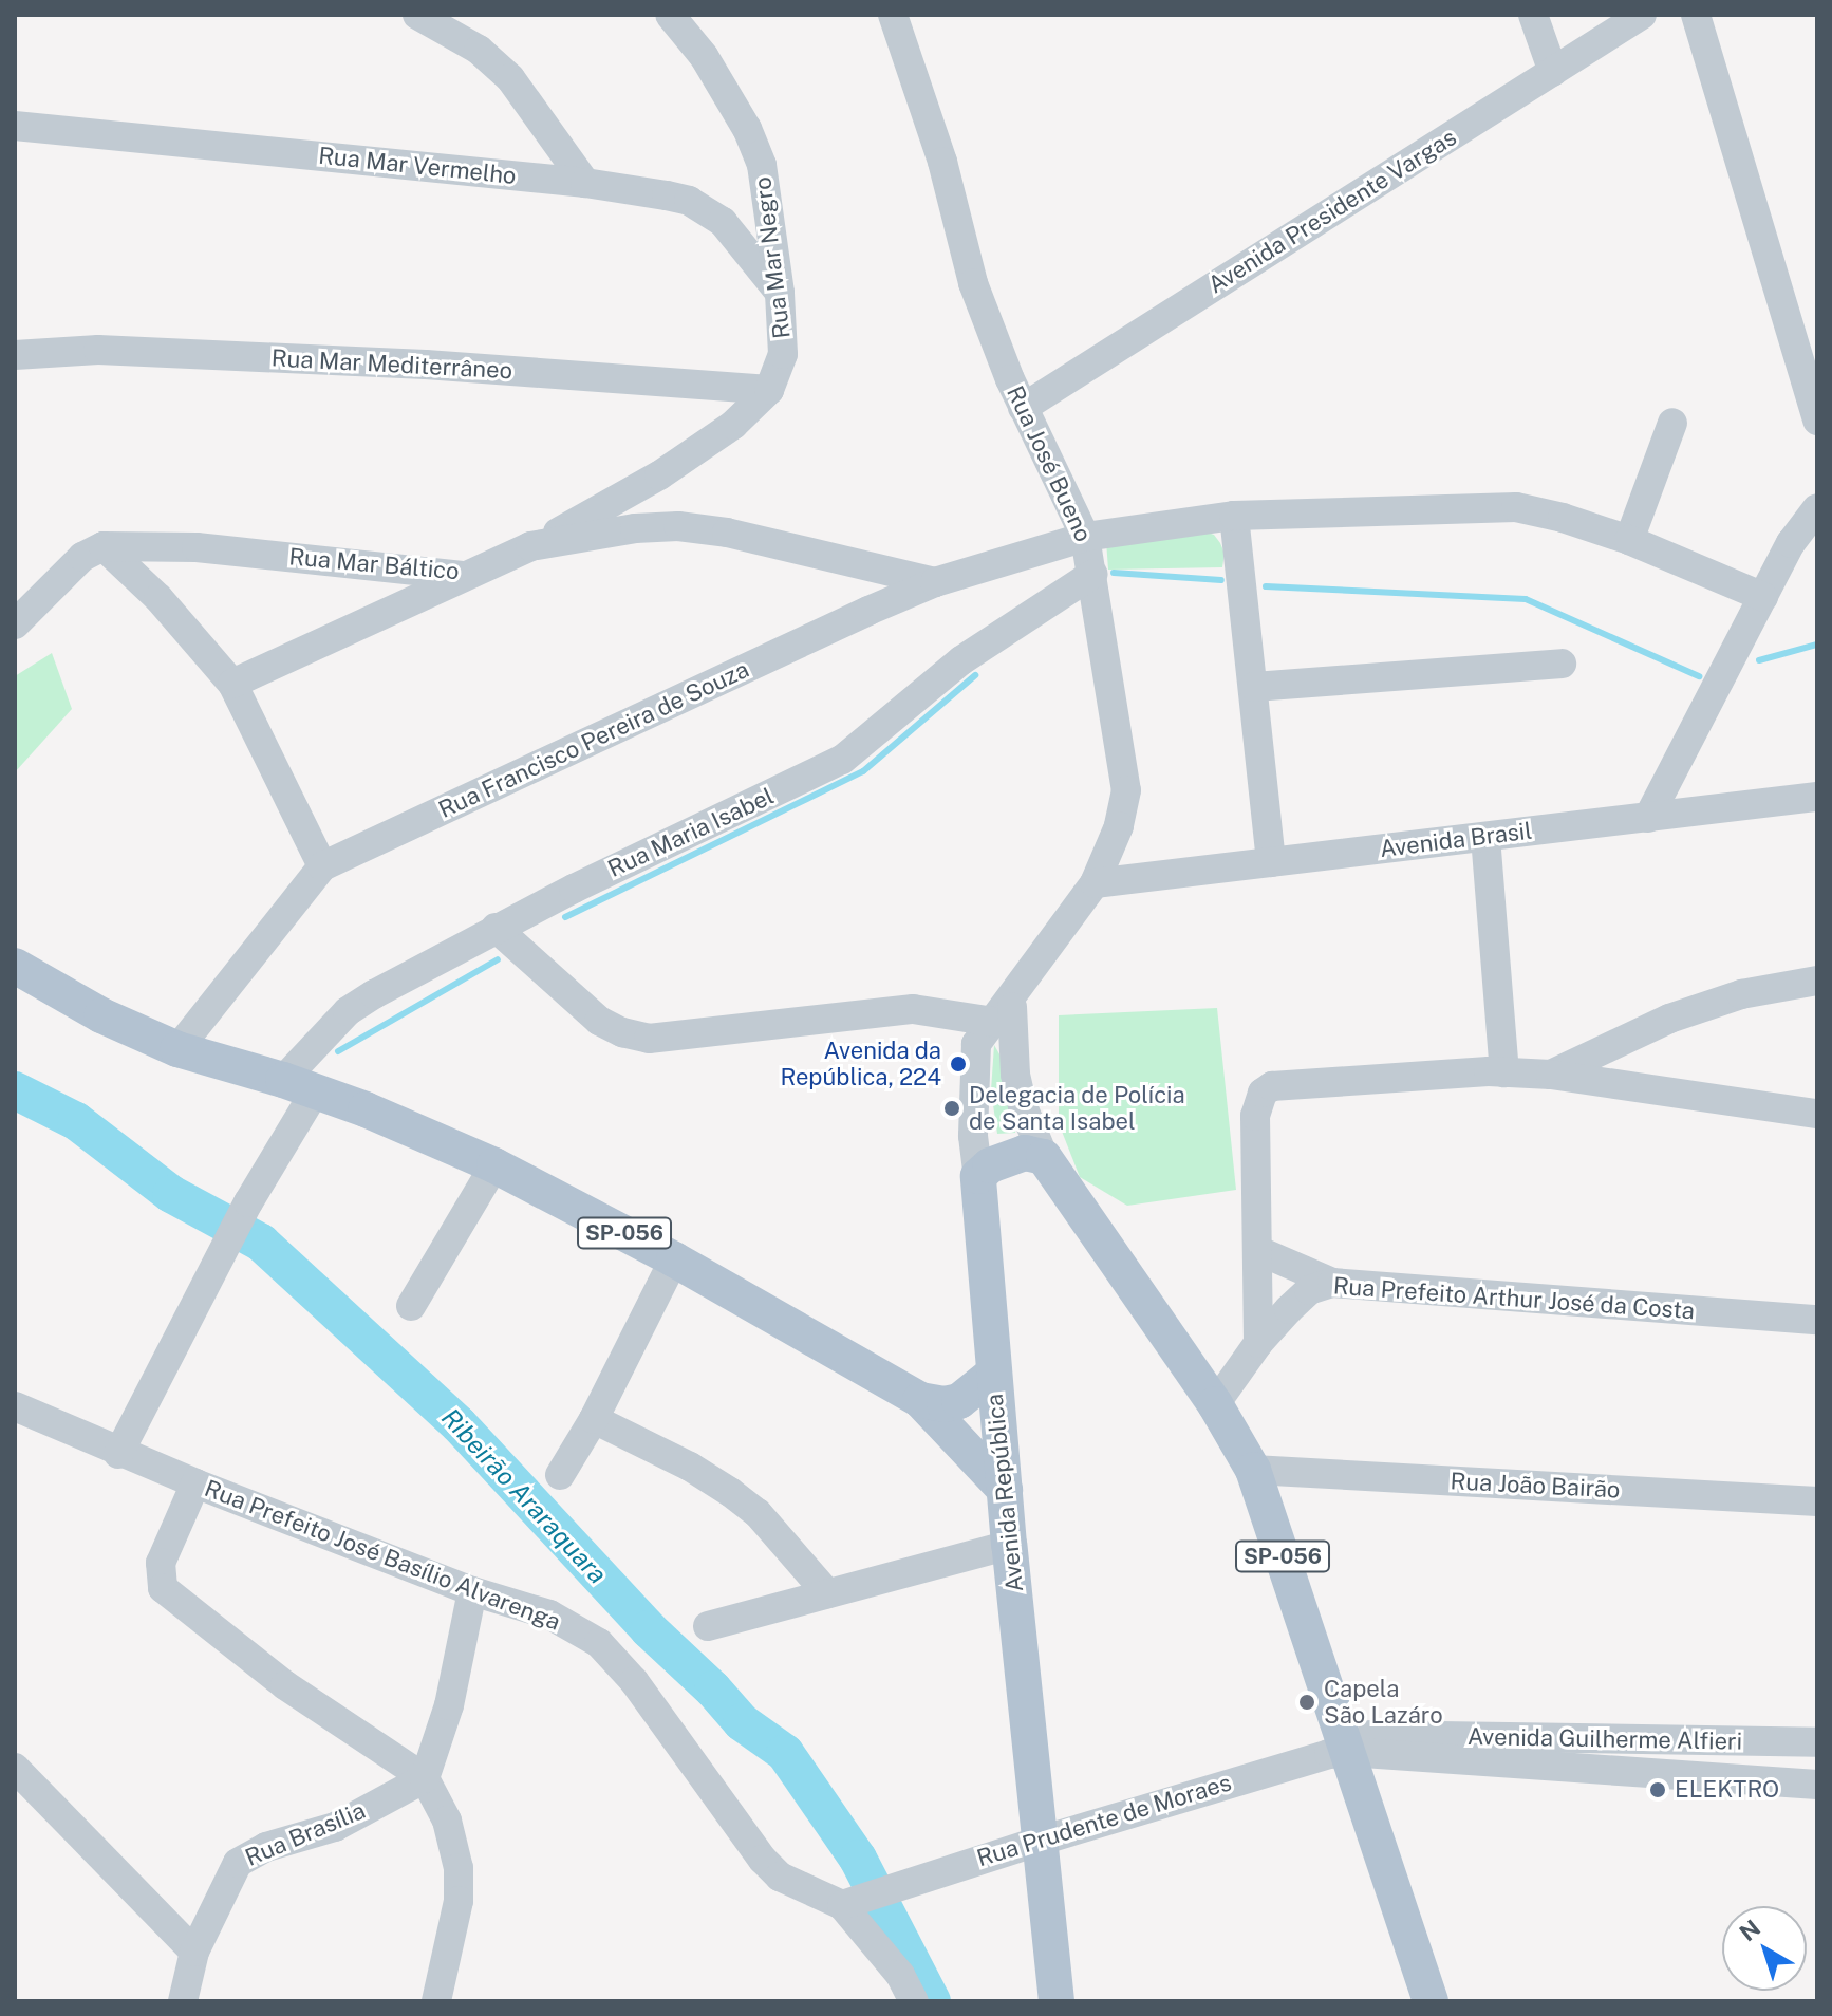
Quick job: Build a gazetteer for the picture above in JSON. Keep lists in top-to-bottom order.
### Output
{
  "streets": {
    "main road": ["SP-056", "Avenida República"],
    "street": [
      "Rua Mar Vermelho",
      "Avenida Presidente Vargas",
      "Rua Mar Negro",
      "Rua Mar Mediterrâneo",
      "Rua José Bueno",
      "Rua Mar Báltico",
      "Rua Francisco Pereira de Souza",
      "Rua Maria Isabel",
      "Avenida Brasil",
      "Rua Prefeito Arthur José da Costa",
      "Rua João Bairão",
      "Rua Prefeito José Basílio Alvarenga",
      "Avenida Guilherme Alfieri",
      "Rua Prudente de Moraes",
      "Rua Brasília"
    ]
  },
  "crossings": [
    ["Rua Mar Vermelho", "Rua Mar Negro"],
    ["Avenida Presidente Vargas", "Rua José Bueno"],
    ["Rua Mar Negro", "Rua Mar Mediterrâneo"],
    ["Rua Mar Negro", "Rua Mar Báltico"],
    ["Rua José Bueno", "Rua Francisco Pereira de Souza"],
    ["Rua José Bueno", "Rua Maria Isabel"],
    ["Rua José Bueno", "Avenida Brasil"],
    ["Rua José Bueno", "Avenida República"],
    ["Rua Mar Báltico", "Rua Francisco Pereira de Souza"],
    ["Rua Francisco Pereira de Souza", "SP-056"],
    ["Rua Maria Isabel", "SP-056"],
    ["Rua Maria Isabel", "Rua Prefeito José Basílio Alvarenga"],
    ["SP-056", "Rua Prefeito Arthur José da Costa"],
    ["SP-056", "Rua João Bairão"],
    ["SP-056", "Avenida República"],
    ["SP-056", "Avenida Guilherme Alfieri"],
    ["SP-056", "Rua Prudente de Moraes"],
    ["Avenida República", "Rua Prudente de Moraes"],
    ["Rua Prefeito José Basílio Alvarenga", "Rua Prudente de Moraes"],
    ["Avenida Guilherme Alfieri", "Rua Prudente de Moraes"]
  ],
  "water": ["Ribeirão Araraquara"],
  "places": [
    "Avenida da República, 224",
    "Delegacia de Polícia de Santa Isabel",
    "Capela São Lazáro",
    "ELEKTRO"
  ],
  "north": "top left"
}
